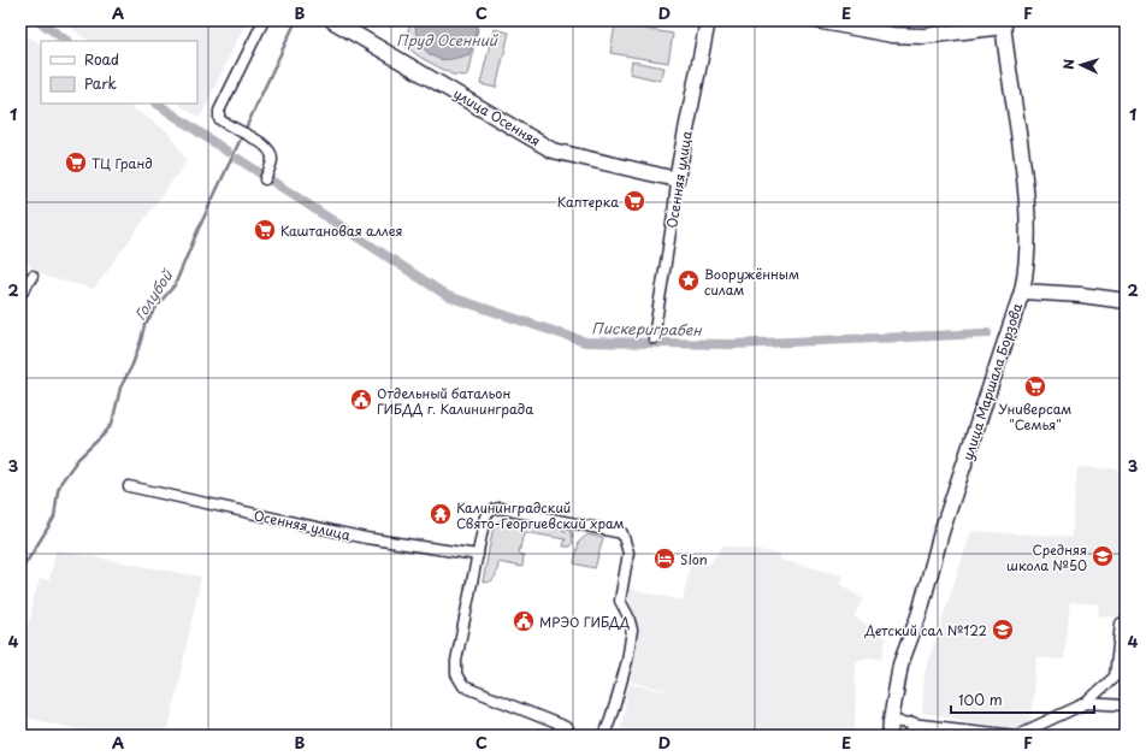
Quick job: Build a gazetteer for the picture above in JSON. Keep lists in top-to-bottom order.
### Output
{
  "streets": {
    "street": ["улица Осенняя", "Осенняя улица", "улица Маршала Борзова"]
  },
  "crossings": [
    ["улица Осенняя", "Осенняя улица"]
  ],
  "water": ["Пруд Осенний", "Голубой", "Пискериграбен"],
  "places": {
    "supermarket": [
      "ТЦ Гранд",
      "Каптерка",
      "Каштановая аллея",
      "Универсам \"Семья\""
    ],
    "place": ["Вооружённым силам"],
    "public building": ["Отдельный батальон ГИБДД г. Калининграда", "МРЭО ГИБДД"],
    "temple": ["Калининградский Свято-Георгиевский храм"],
    "school or university": ["Средняя школа №50", "Детский сал №122"],
    "hotel": ["Slon"]
  },
  "legend": ["Road", "Park"],
  "scale_bar": "100 m",
  "north": "left",
  "grid": {
    "columns": [
      "A",
      "B",
      "C",
      "D",
      "E",
      "F"
    ],
    "rows": [
      "1",
      "2",
      "3",
      "4"
    ]
  }
}
